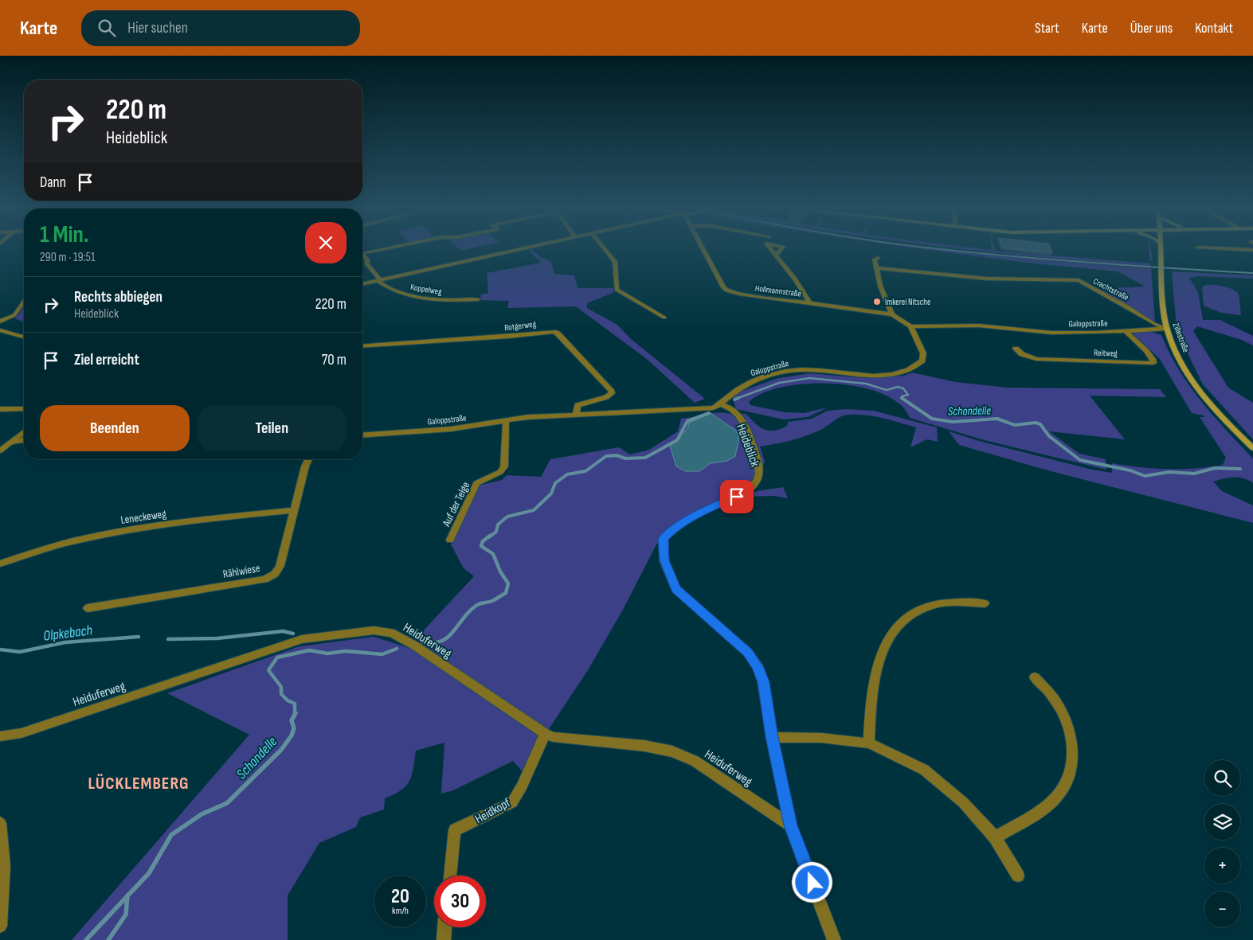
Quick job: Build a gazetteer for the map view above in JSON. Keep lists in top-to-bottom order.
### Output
{
  "streets": {
    "main road": ["Zillestraße"],
    "street": [
      "Koppelweg",
      "Crachtstraße",
      "Hollmannstraße",
      "Galoppstraße",
      "Rotgerweg",
      "Reitweg",
      "Heideblick",
      "Auf der Telge",
      "Leneckeweg",
      "Rählwiese",
      "Heiduferweg",
      "Heidkopf"
    ]
  },
  "crossings": [
    ["Crachtstraße", "Galoppstraße"],
    ["Crachtstraße", "Zillestraße"],
    ["Hollmannstraße", "Galoppstraße"],
    ["Galoppstraße", "Rotgerweg"],
    ["Galoppstraße", "Zillestraße"],
    ["Galoppstraße", "Reitweg"],
    ["Galoppstraße", "Heideblick"],
    ["Galoppstraße", "Auf der Telge"],
    ["Heideblick", "Heiduferweg"],
    ["Leneckeweg", "Rählwiese"],
    ["Heiduferweg", "Heidkopf"]
  ],
  "districts": ["LÜCKLEMBERG"],
  "water": ["Schondelle", "Olpkebach"],
  "places": ["Imkerei Nitsche"],
  "page": {
    "header": "Karte",
    "search": "Hier suchen",
    "nav": [
      "Start",
      "Karte",
      "Über uns",
      "Kontakt"
    ],
    "turn": ["220 m", "Heideblick"],
    "then": "Dann",
    "heading": ["1 Min.", "290 m · 19:51"],
    "list": [
      {
        "name": "Rechts abbiegen",
        "note": "Heideblick",
        "value": "220 m"
      },
      {
        "name": "Ziel erreicht",
        "value": "70 m"
      }
    ],
    "buttons": ["Beenden", "Teilen"],
    "map_buttons": ["+", "−"],
    "speed": "20 km/h",
    "limit": "30"
  }
}
